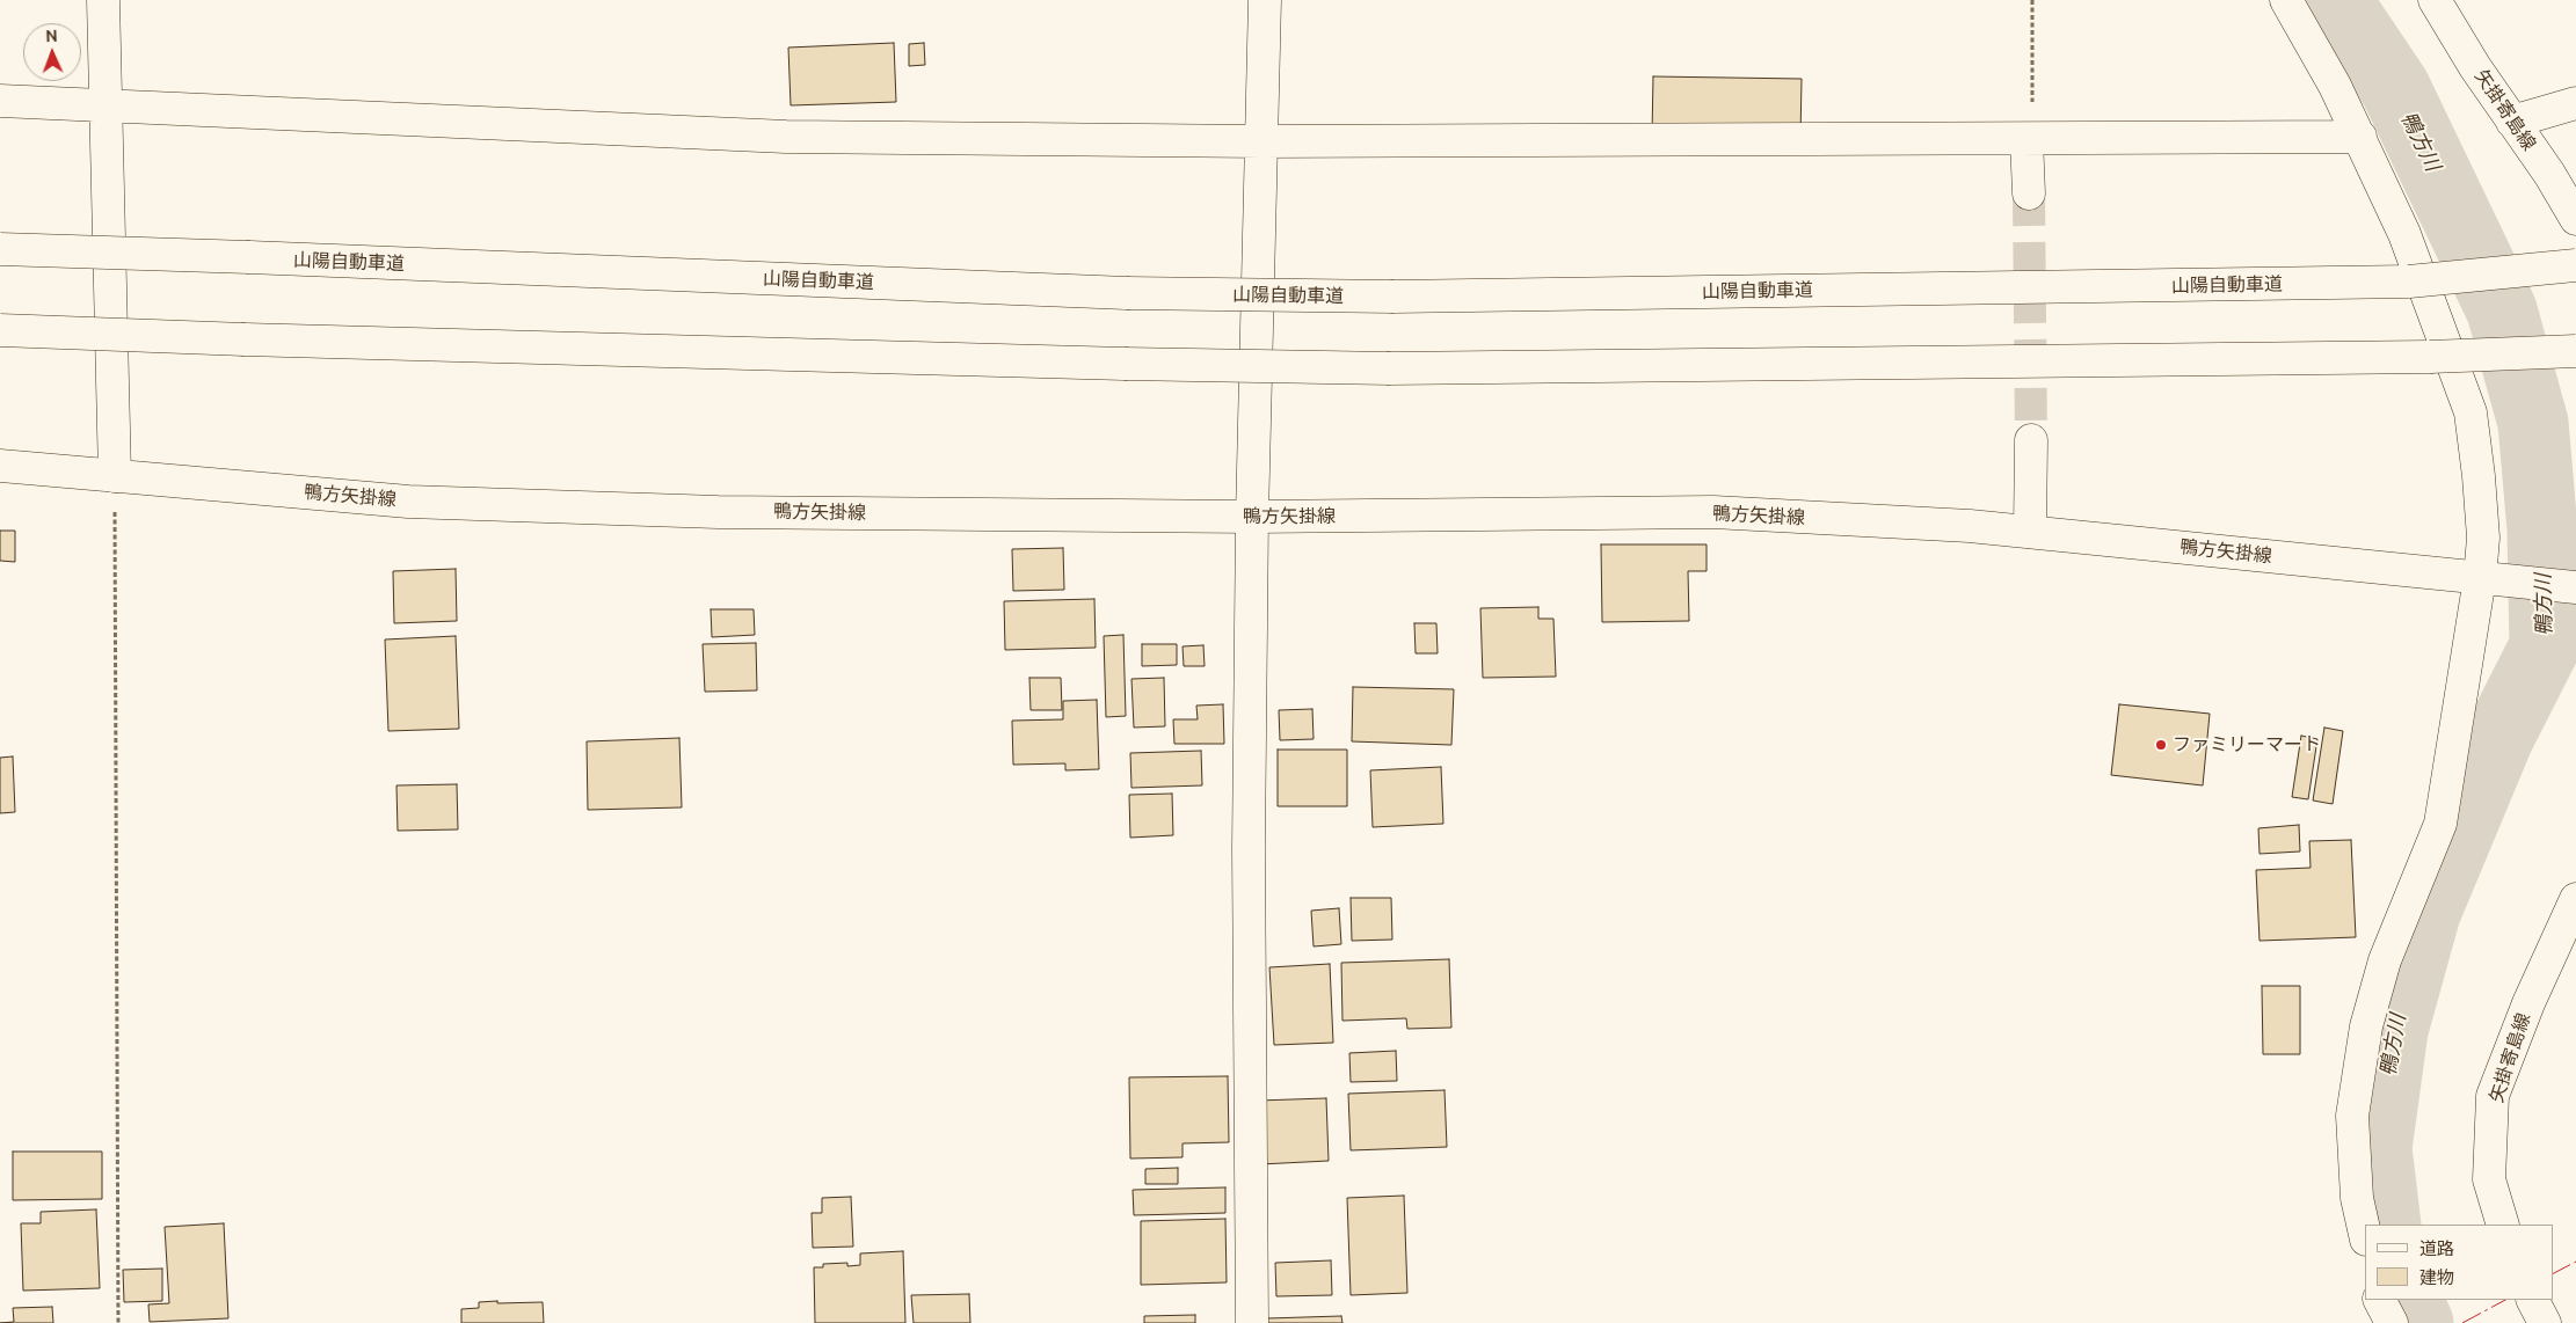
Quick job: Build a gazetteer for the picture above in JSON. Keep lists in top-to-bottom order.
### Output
{
  "streets": {
    "main road": ["矢掛寄島線", "山陽自動車道", "鴨方矢掛線"]
  },
  "water": ["鴨方川"],
  "places": ["ファミリーマート"],
  "legend": ["道路", "建物"],
  "north": "top"
}
